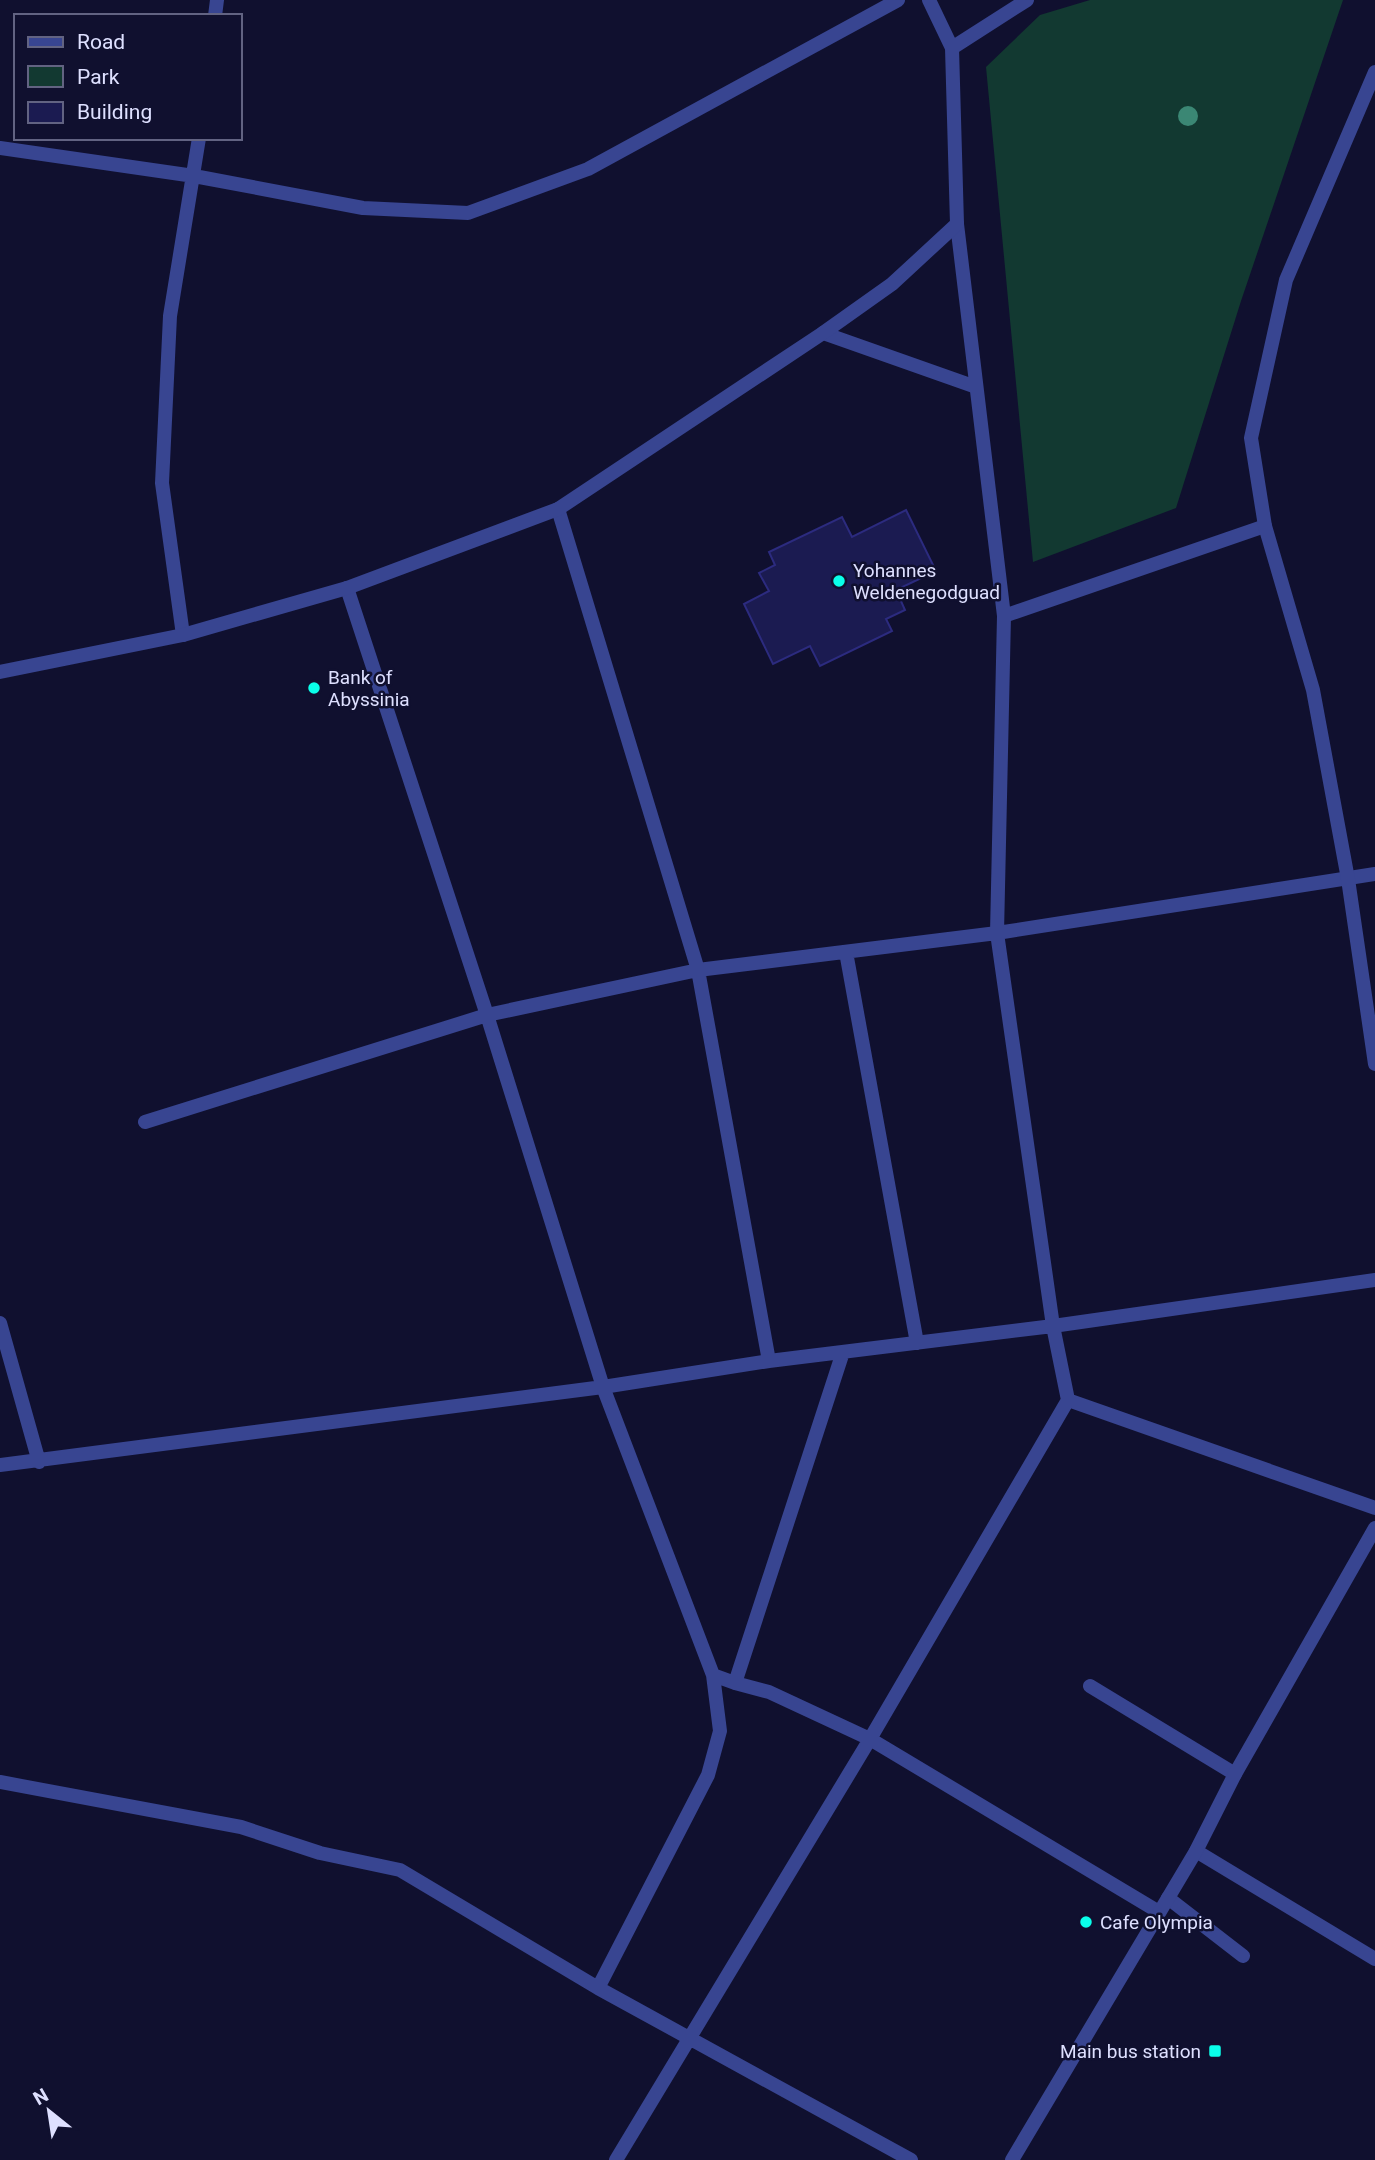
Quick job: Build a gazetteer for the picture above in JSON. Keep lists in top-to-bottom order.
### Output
{
  "places": {
    "other": ["Yohannes Weldenegodguad", "Bank of Abyssinia", "Cafe Olympia"],
    "transit": ["Main bus station"]
  },
  "legend": ["Road", "Park", "Building"],
  "north": "top left"
}
